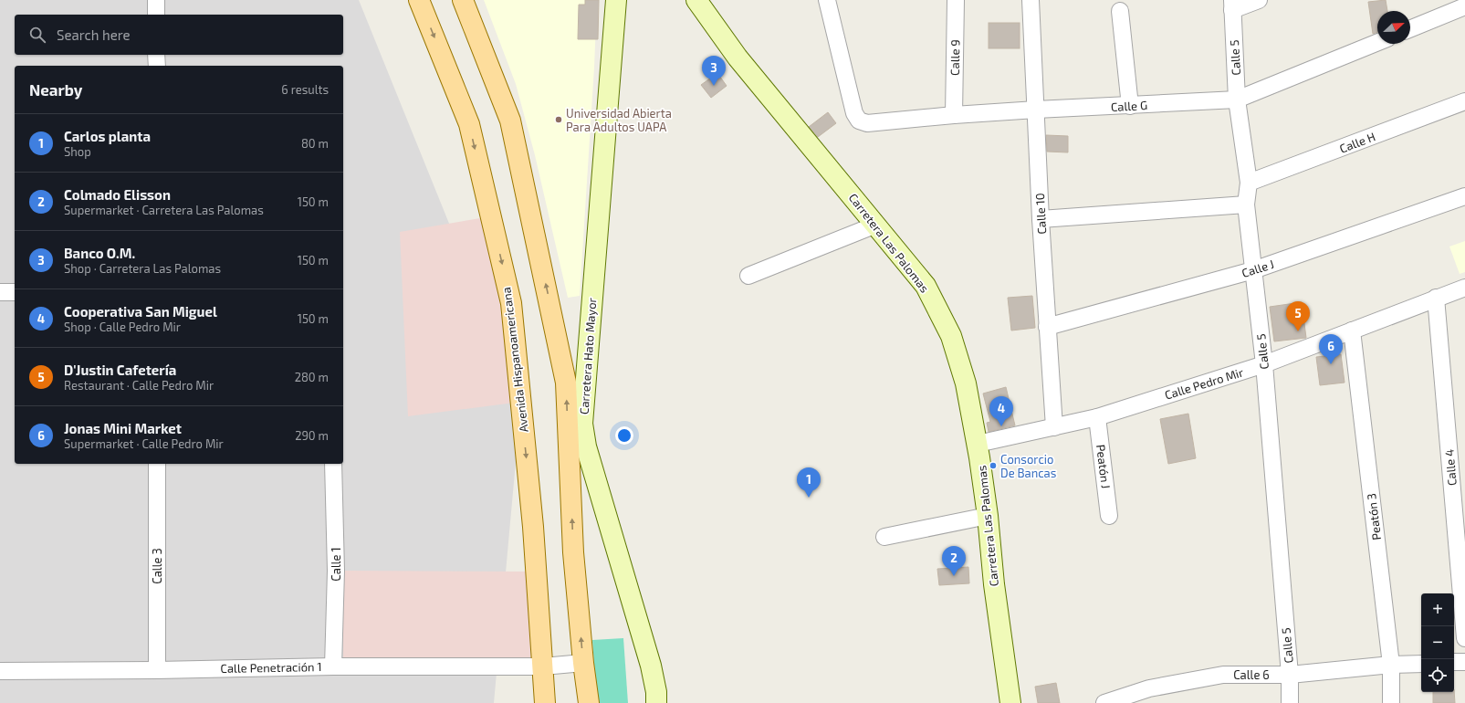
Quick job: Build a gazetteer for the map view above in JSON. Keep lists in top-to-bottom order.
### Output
{
  "streets": {
    "main road": ["Avenida Hispanoamericana"],
    "street": [
      "Calle 9",
      "Calle 5",
      "Calle G",
      "Calle H",
      "Calle 10",
      "Carretera Las Palomas",
      "Calle J",
      "Carretera Hato Mayor",
      "Calle Pedro Mir",
      "Peatón J",
      "Calle 4",
      "Peatón 3",
      "Calle 1",
      "Calle 3",
      "Calle Penetración 1",
      "Calle 6"
    ]
  },
  "crossings": [
    ["Calle 9", "Calle G"],
    ["Calle 5", "Calle G"],
    ["Calle 5", "Calle H"],
    ["Calle 5", "Calle J"],
    ["Calle 5", "Calle Pedro Mir"],
    ["Calle 5", "Calle 6"],
    ["Calle G", "Calle 10"],
    ["Calle 10", "Calle J"],
    ["Calle 10", "Calle Pedro Mir"],
    ["Carretera Las Palomas", "Calle Pedro Mir"],
    ["Avenida Hispanoamericana", "Calle Penetración 1"],
    ["Calle Pedro Mir", "Peatón J"],
    ["Calle Pedro Mir", "Calle 4"],
    ["Calle Pedro Mir", "Peatón 3"],
    ["Peatón 3", "Calle 6"],
    ["Calle 1", "Calle Penetración 1"],
    ["Calle 3", "Calle Penetración 1"]
  ],
  "places": ["Universidad Abierta Para Adultos UAPA", "Consorcio De Bancas"],
  "north": "top right",
  "page": {
    "search": "Search here",
    "pins": [
      "3",
      "5",
      "6",
      "4",
      "1",
      "2"
    ],
    "heading": ["Nearby", "6 results"],
    "list": [
      {
        "mark": "1",
        "name": "Carlos planta",
        "note": "Shop",
        "value": "80 m"
      },
      {
        "mark": "2",
        "name": "Colmado Elisson",
        "note": "Supermarket · Carretera Las Palomas",
        "value": "150 m"
      },
      {
        "mark": "3",
        "name": "Banco O.M.",
        "note": "Shop · Carretera Las Palomas",
        "value": "150 m"
      },
      {
        "mark": "4",
        "name": "Cooperativa San Miguel",
        "note": "Shop · Calle Pedro Mir",
        "value": "150 m"
      },
      {
        "mark": "5",
        "name": "D'Justin Cafetería",
        "note": "Restaurant · Calle Pedro Mir",
        "value": "280 m"
      },
      {
        "mark": "6",
        "name": "Jonas Mini Market",
        "note": "Supermarket · Calle Pedro Mir",
        "value": "290 m"
      }
    ],
    "map_buttons": ["+", "−"]
  }
}
